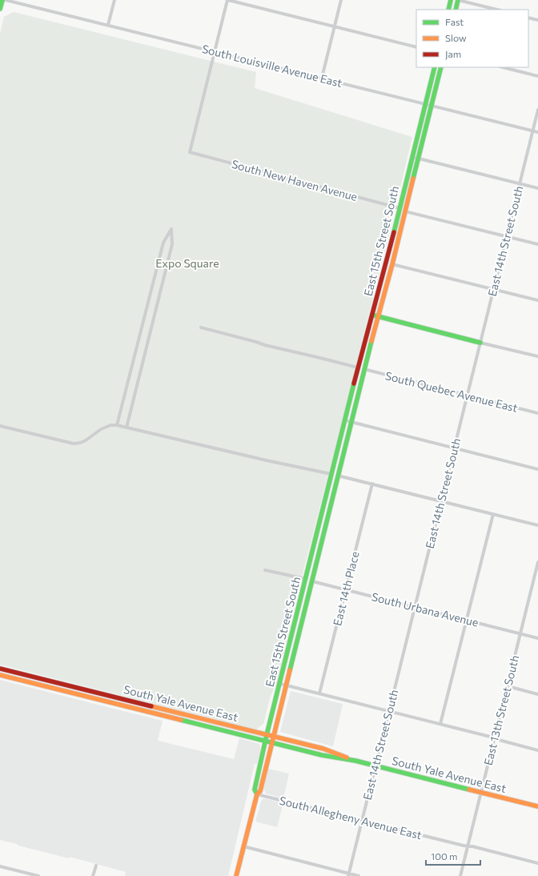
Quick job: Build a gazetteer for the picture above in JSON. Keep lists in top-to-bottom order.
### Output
{
  "streets": {
    "main road": ["East 15th Street South", "South Yale Avenue East"],
    "street": [
      "South Louisville Avenue East",
      "South New Haven Avenue",
      "East 14th Street South",
      "South Quebec Avenue East",
      "East 14th Place",
      "South Urbana Avenue",
      "East 13th Street South",
      "South Allegheny Avenue East"
    ]
  },
  "crossings": [
    ["South Louisville Avenue East", "South New Haven Avenue"],
    ["South Louisville Avenue East", "East 15th Street South"],
    ["South Louisville Avenue East", "East 14th Street South"],
    ["South New Haven Avenue", "East 15th Street South"],
    ["East 15th Street South", "South Quebec Avenue East"],
    ["East 15th Street South", "South Urbana Avenue"],
    ["East 15th Street South", "South Yale Avenue East"],
    ["East 15th Street South", "South Allegheny Avenue East"],
    ["East 14th Street South", "South Quebec Avenue East"],
    ["East 14th Street South", "South Urbana Avenue"],
    ["East 14th Street South", "South Yale Avenue East"],
    ["East 14th Street South", "South Allegheny Avenue East"],
    ["East 14th Place", "South Urbana Avenue"],
    ["South Urbana Avenue", "East 13th Street South"],
    ["South Yale Avenue East", "East 13th Street South"],
    ["East 13th Street South", "South Allegheny Avenue East"]
  ],
  "parks": ["Expo Square"],
  "legend": ["Fast", "Slow", "Jam"],
  "scale_bar": "100 m"
}
